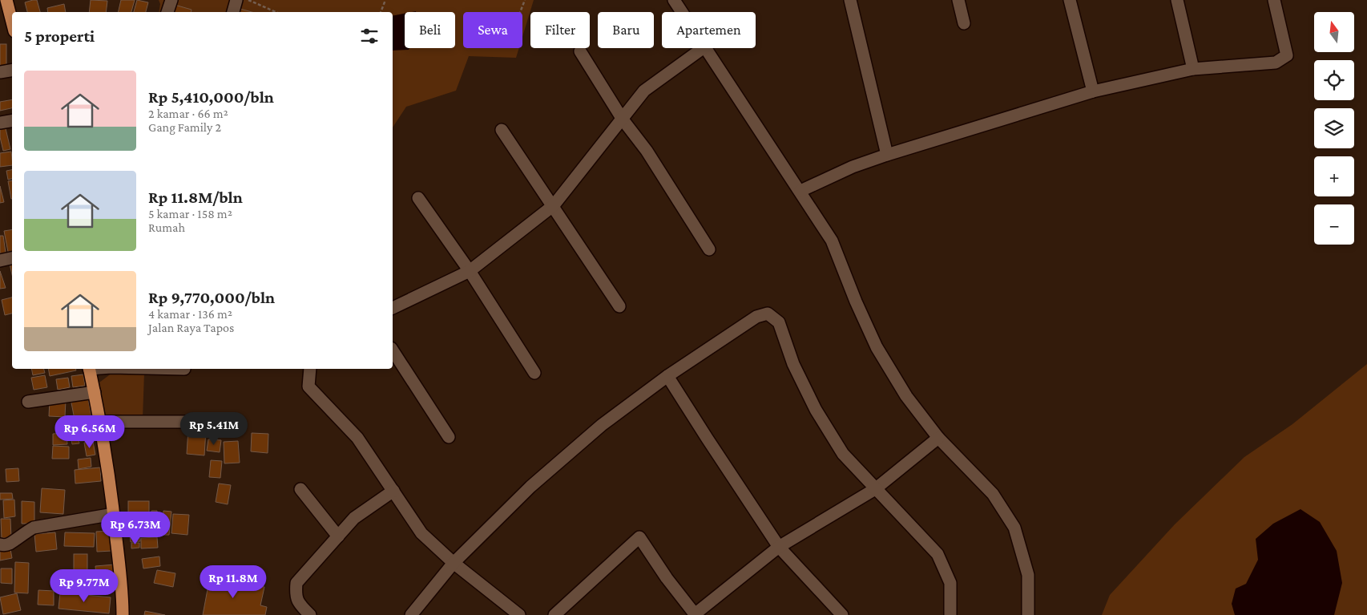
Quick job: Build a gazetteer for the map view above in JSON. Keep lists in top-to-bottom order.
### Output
{
  "north": "top",
  "page": {
    "map_buttons": ["+", "−"],
    "chip": [
      "Beli",
      "Sewa",
      "Filter",
      "Baru",
      "Apartemen"
    ],
    "heading": "5 properti",
    "list": [
      {
        "name": "Rp 5,410,000/bln",
        "note": "2 kamar · 66 m² · Gang Family 2"
      },
      {
        "name": "Rp 11.8M/bln",
        "note": "5 kamar · 158 m² · Rumah"
      },
      {
        "name": "Rp 9,770,000/bln",
        "note": "4 kamar · 136 m² · Jalan Raya Tapos"
      }
    ],
    "price": [
      "Rp 5.41M",
      "Rp 6.56M",
      "Rp 6.73M",
      "Rp 11.8M",
      "Rp 9.77M"
    ]
  }
}
